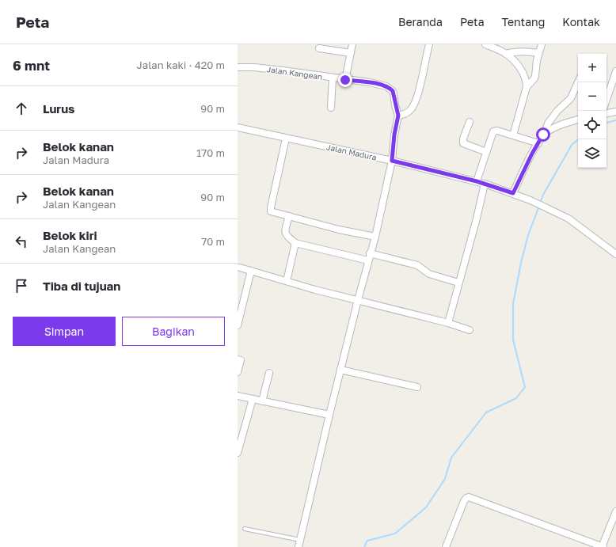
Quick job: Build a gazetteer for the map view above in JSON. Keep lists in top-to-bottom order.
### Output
{
  "streets": {
    "street": ["Jalan Kangean", "Jalan Madura"]
  },
  "crossings": [
    ["Jalan Kangean", "Jalan Madura"]
  ],
  "page": {
    "header": "Peta",
    "nav": [
      "Beranda",
      "Peta",
      "Tentang",
      "Kontak"
    ],
    "heading": ["6 mnt", "Jalan kaki · 420 m"],
    "map_buttons": ["+", "−"],
    "list": [
      ["Lurus", "90 m"],
      ["Belok kanan", "Jalan Madura", "170 m"],
      ["Belok kanan", "Jalan Kangean", "90 m"],
      ["Belok kiri", "Jalan Kangean", "70 m"],
      "Tiba di tujuan"
    ],
    "buttons": ["Simpan", "Bagikan"]
  }
}
